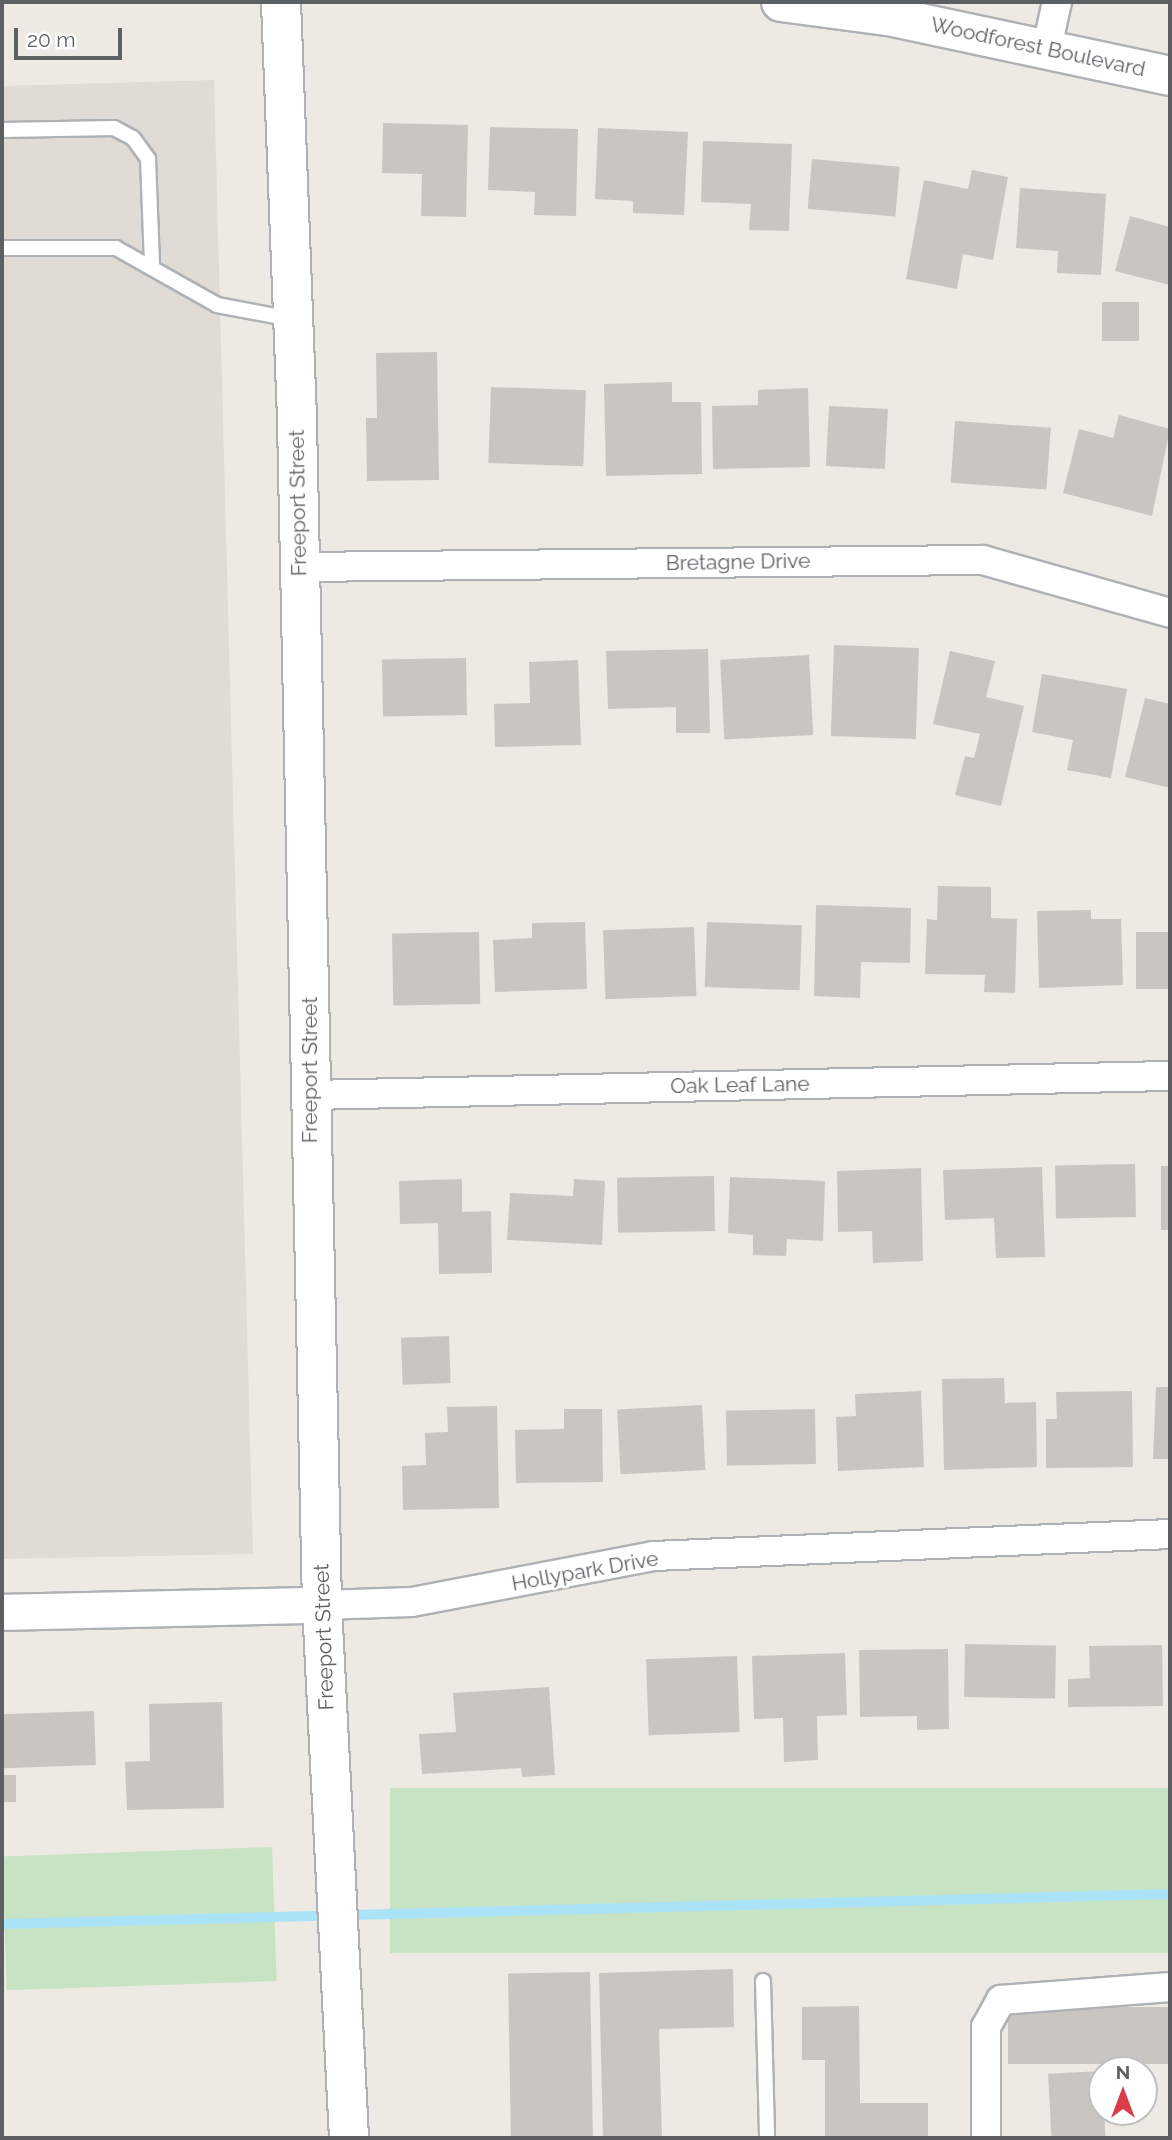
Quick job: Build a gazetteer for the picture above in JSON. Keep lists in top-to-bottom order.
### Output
{
  "streets": {
    "main road": ["Woodforest Boulevard", "Freeport Street"],
    "street": ["Bretagne Drive", "Oak Leaf Lane", "Hollypark Drive"]
  },
  "crossings": [
    ["Freeport Street", "Bretagne Drive"],
    ["Freeport Street", "Oak Leaf Lane"],
    ["Freeport Street", "Hollypark Drive"]
  ],
  "scale_bar": "20 m",
  "north": "top"
}
